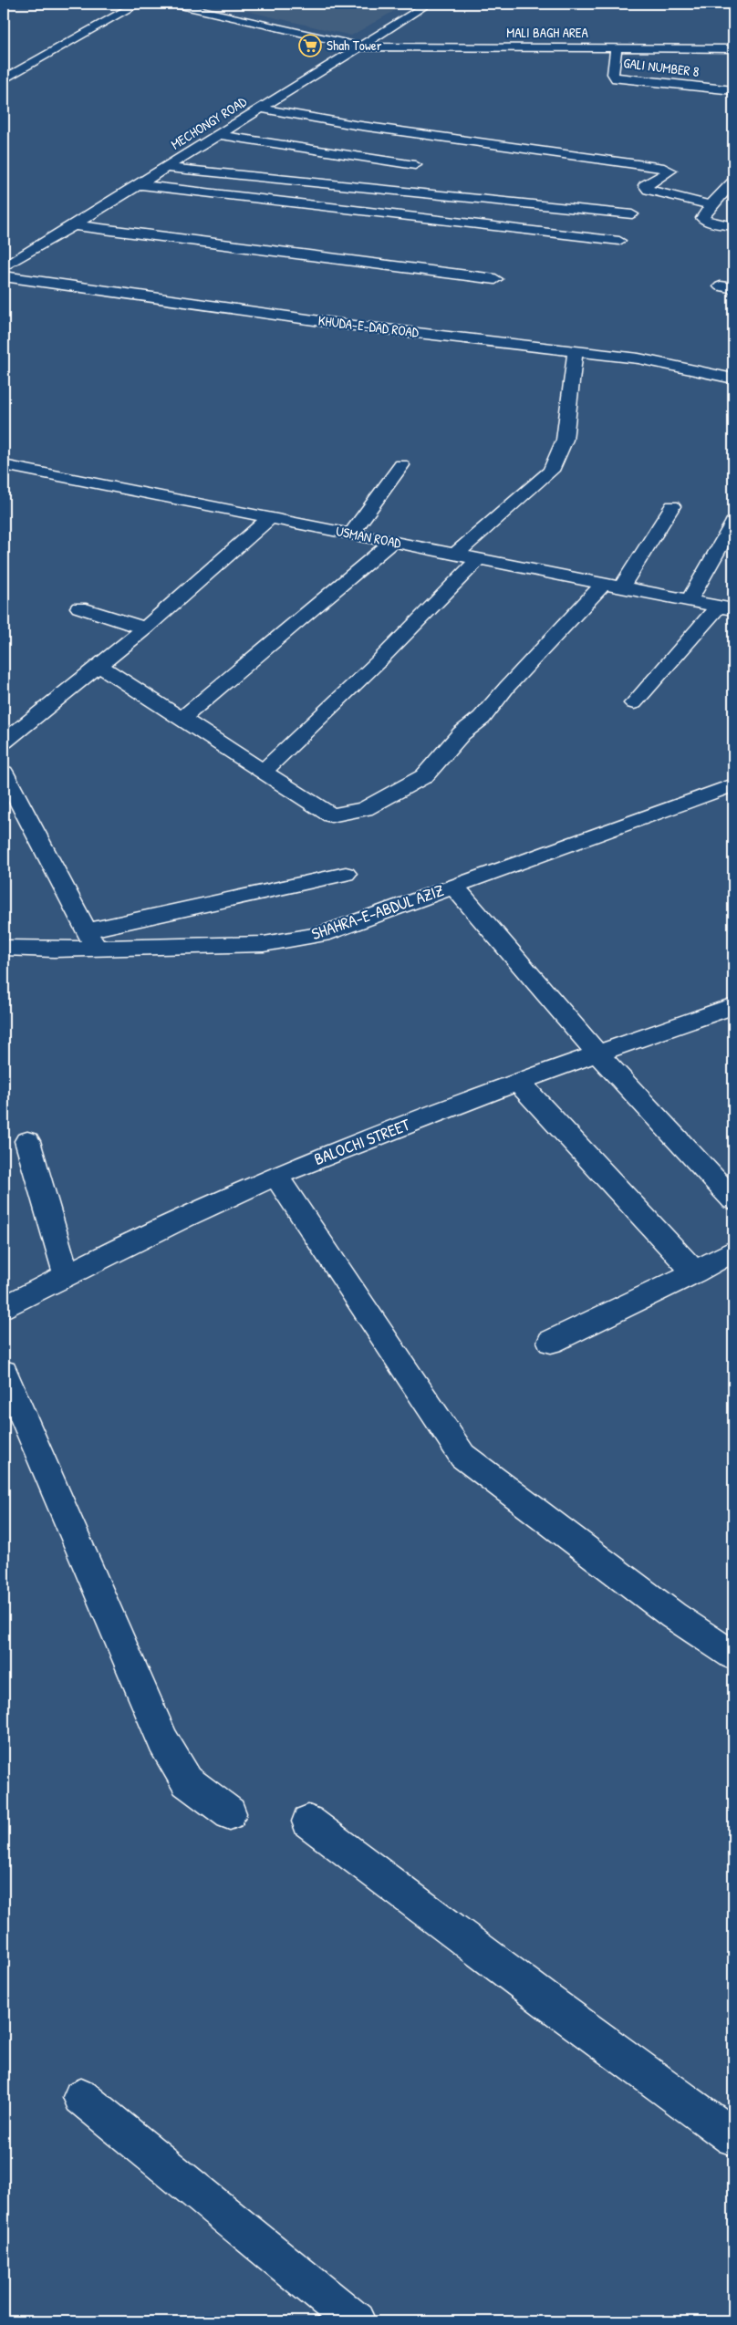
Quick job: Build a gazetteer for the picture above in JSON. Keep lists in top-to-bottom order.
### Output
{
  "streets": {
    "street": [
      "MALI BAGH AREA",
      "GALI NUMBER 8",
      "MECHONGY ROAD",
      "KHUDA-E-DAD ROAD",
      "USMAN ROAD",
      "SHAHRA-E-ABDUL AZIZ",
      "BALOCHI STREET"
    ]
  },
  "crossings": [
    ["MALI BAGH AREA", "GALI NUMBER 8"],
    ["MALI BAGH AREA", "MECHONGY ROAD"]
  ],
  "places": {
    "supermarket": ["Shah Tower"]
  }
}
